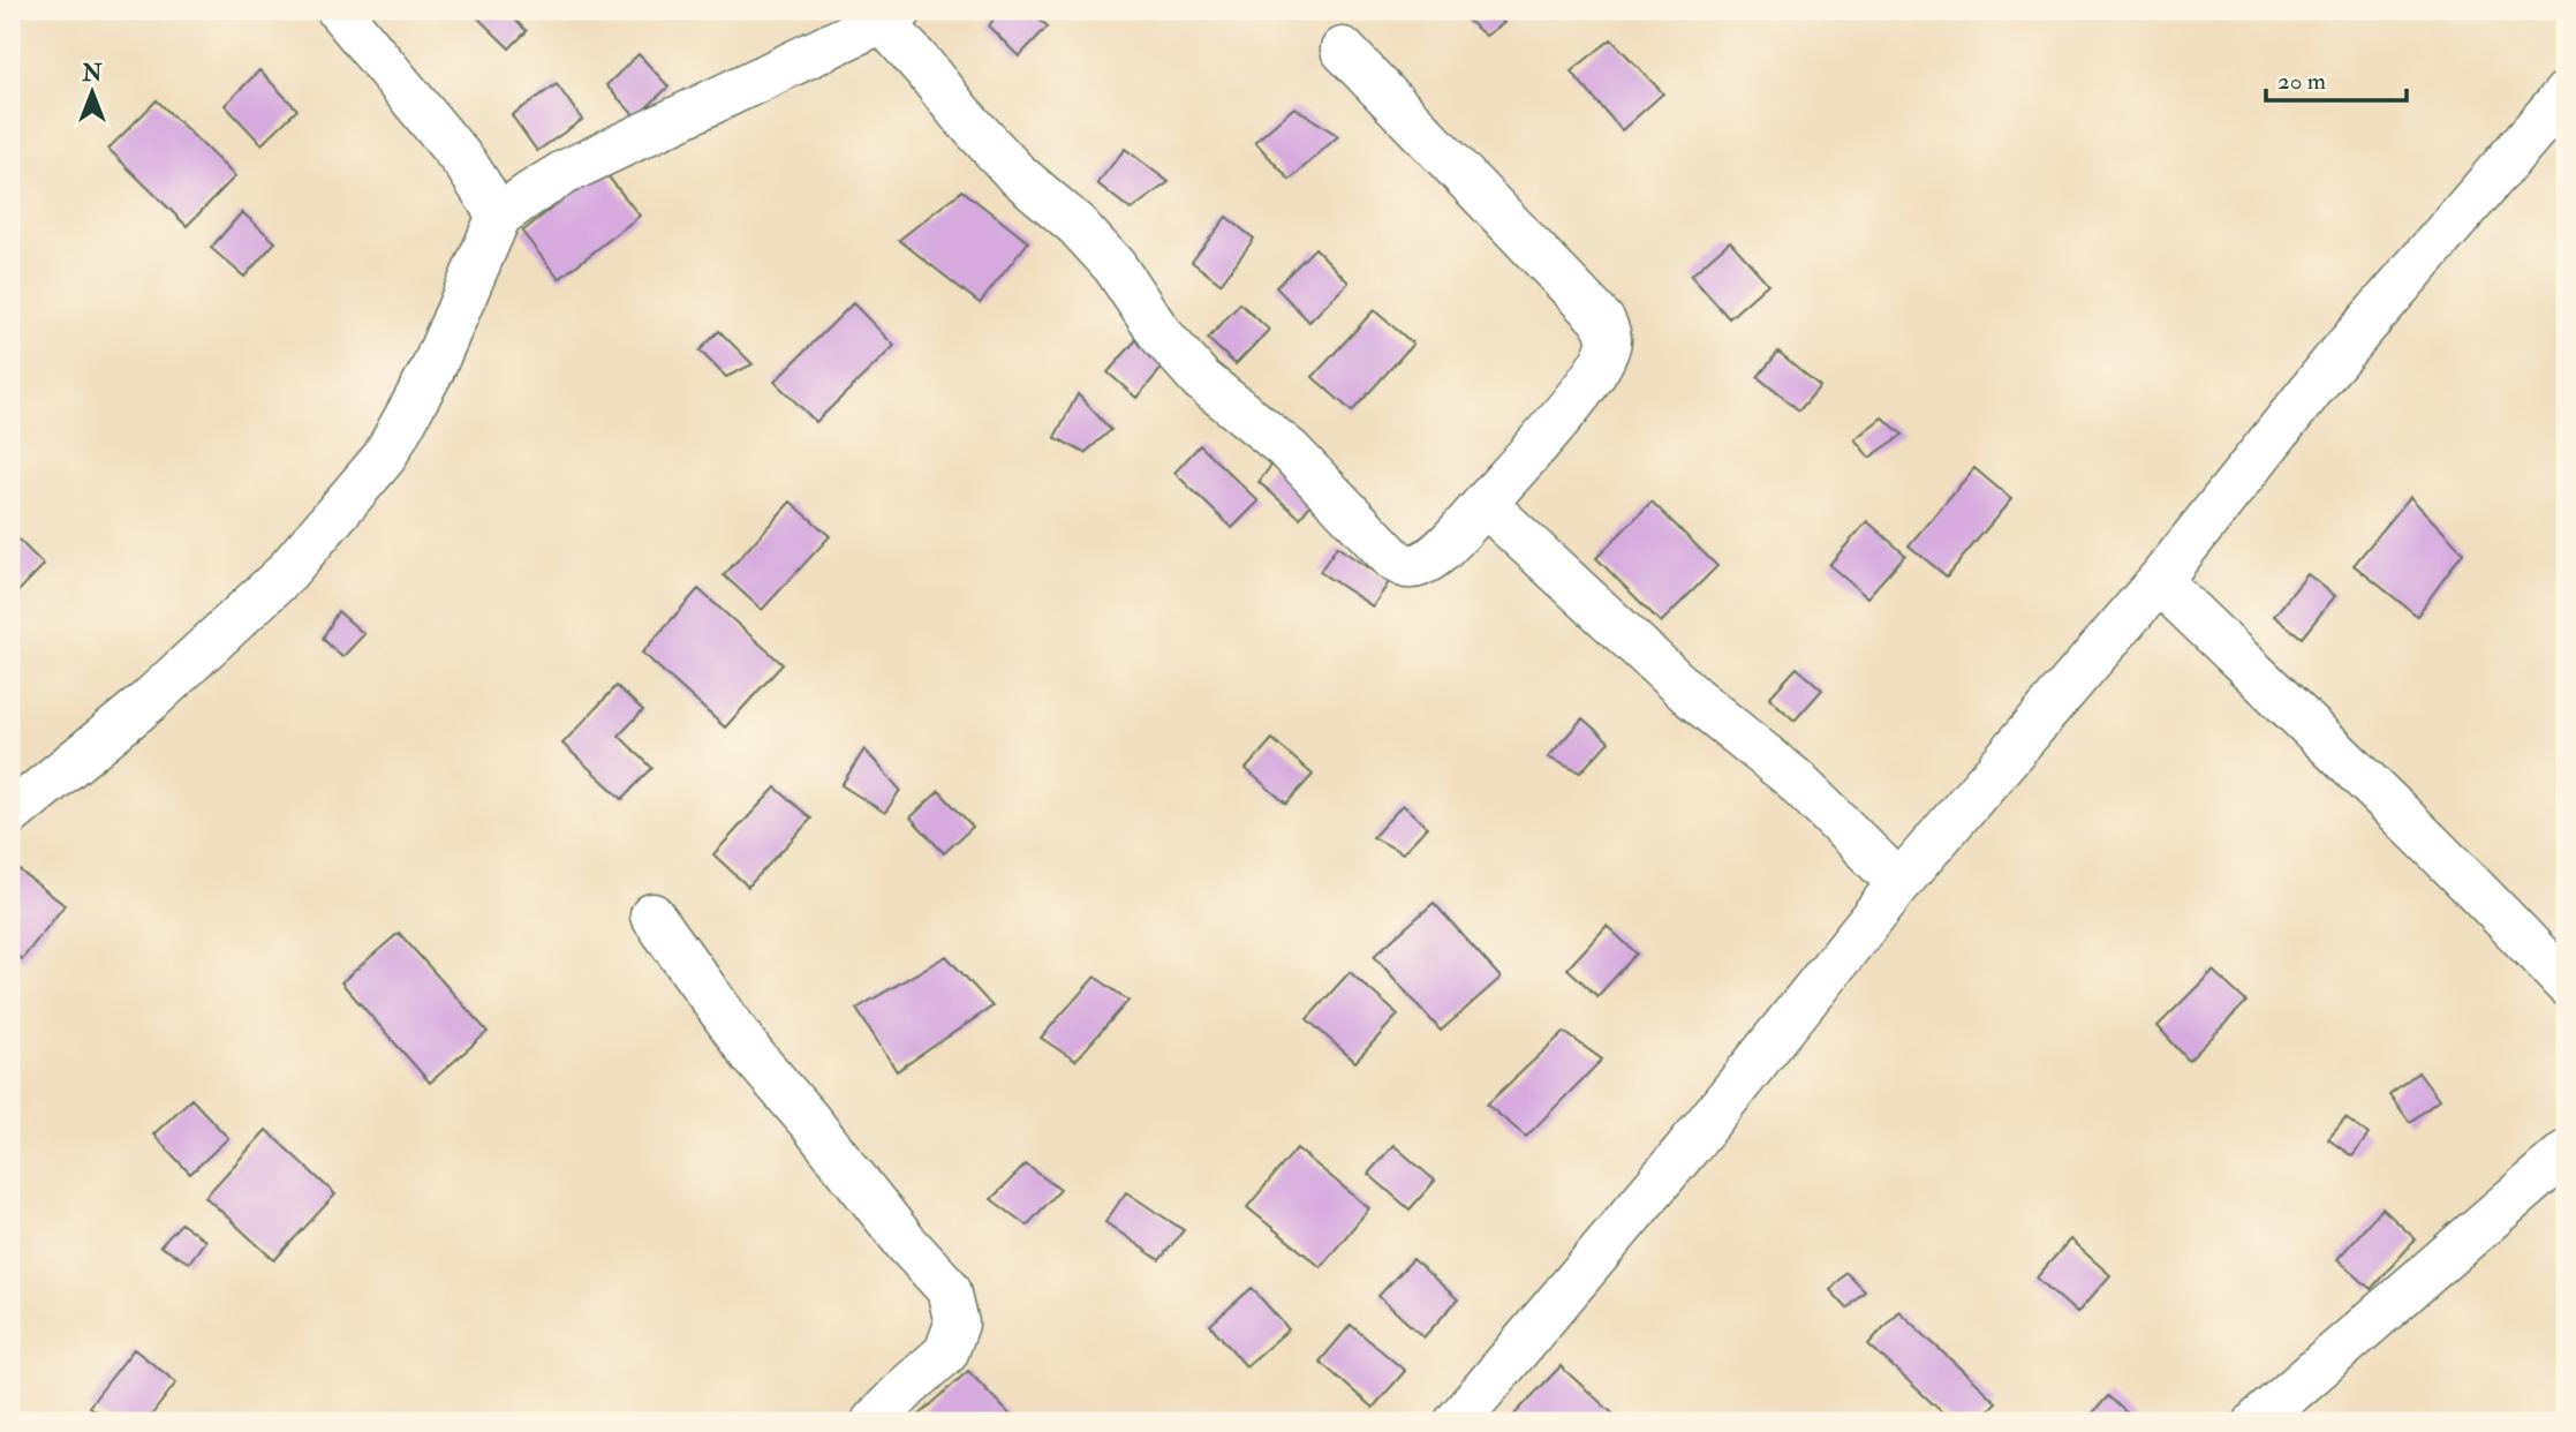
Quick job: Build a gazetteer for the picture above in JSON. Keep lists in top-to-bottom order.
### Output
{
  "scale_bar": "20 m",
  "north": "top"
}
